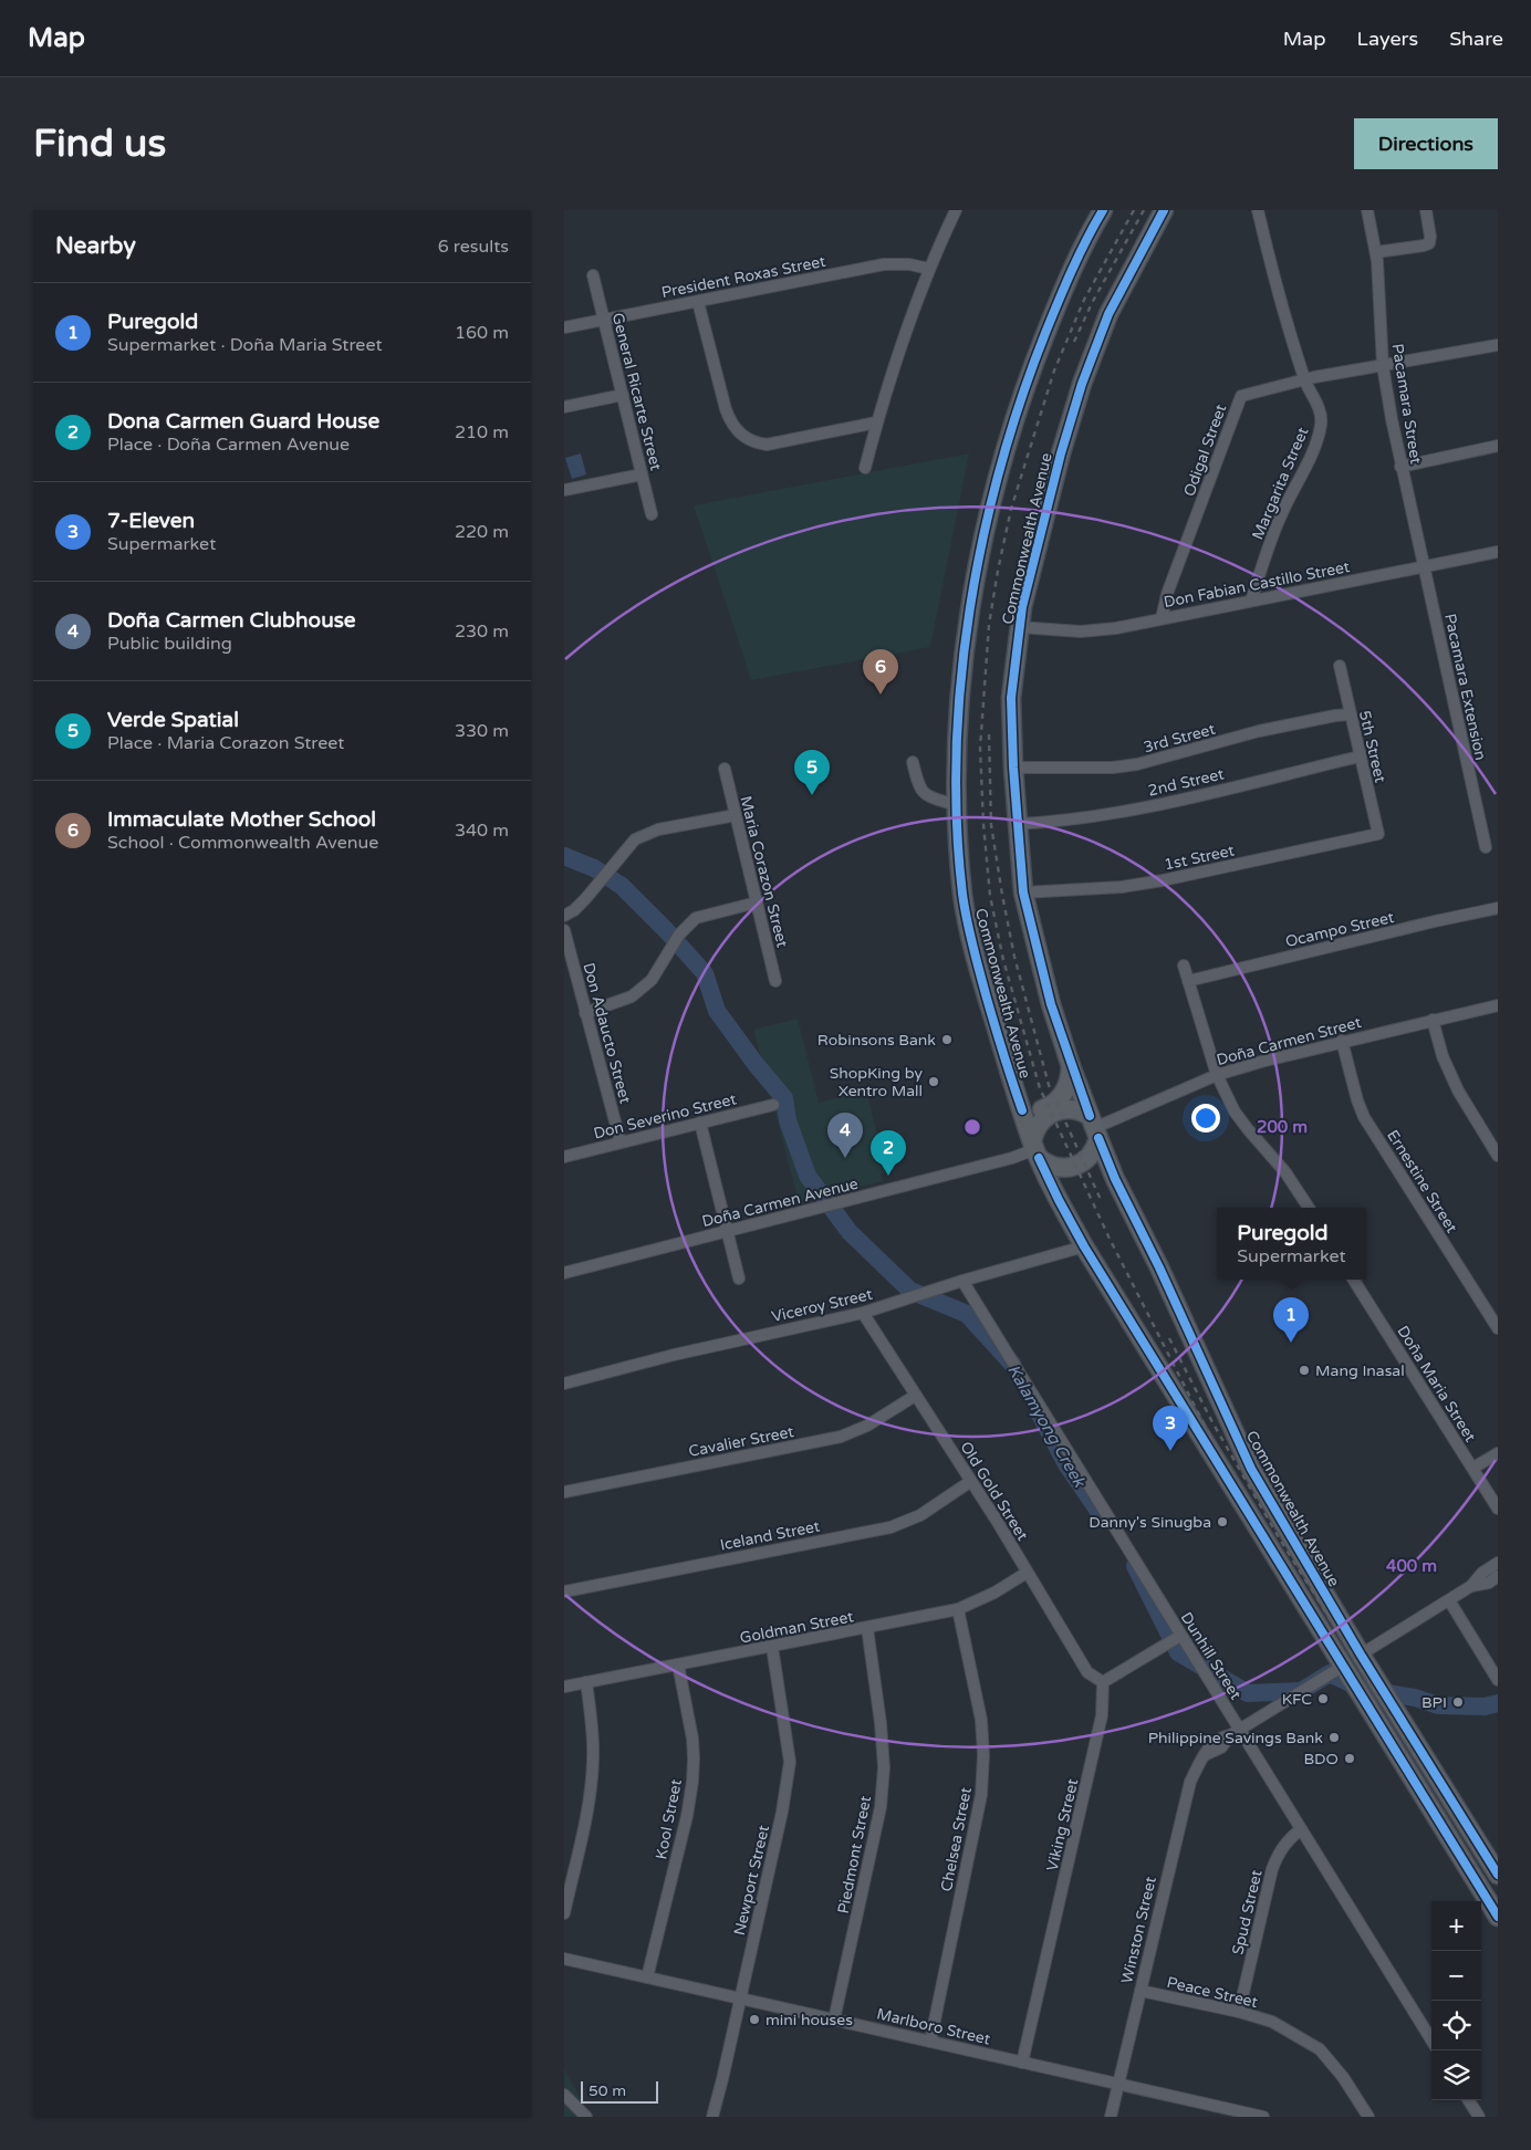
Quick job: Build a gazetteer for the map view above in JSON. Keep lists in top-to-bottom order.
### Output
{
  "streets": {
    "main road": ["Commonwealth Avenue"],
    "street": [
      "President Roxas Street",
      "General Ricarte Street",
      "Pacamara Street",
      "Odigal Street",
      "Margarita Street",
      "Don Fabian Castillo Street",
      "Pacamara Extension",
      "3rd Street",
      "5th Street",
      "2nd Street",
      "1st Street",
      "Maria Corazon Street",
      "Ocampo Street",
      "Don Adaucto Street",
      "Doña Carmen Street",
      "Don Severino Street",
      "Ernestine Street",
      "Doña Carmen Avenue",
      "Viceroy Street",
      "Doña Maria Street",
      "Cavalier Street",
      "Old Gold Street",
      "Iceland Street",
      "Goldman Street",
      "Dunhill Street",
      "Kool Street",
      "Viking Street",
      "Chelsea Street",
      "Piedmont Street",
      "Newport Street",
      "Spud Street",
      "Winston Street",
      "Peace Street",
      "Marlboro Street"
    ]
  },
  "crossings": [
    ["President Roxas Street", "General Ricarte Street"],
    ["Pacamara Street", "Don Fabian Castillo Street"],
    ["Pacamara Street", "Pacamara Extension"],
    ["Odigal Street", "Margarita Street"],
    ["Odigal Street", "Don Fabian Castillo Street"],
    ["Margarita Street", "Don Fabian Castillo Street"],
    ["Commonwealth Avenue", "Don Fabian Castillo Street"],
    ["Commonwealth Avenue", "3rd Street"],
    ["Commonwealth Avenue", "2nd Street"],
    ["Commonwealth Avenue", "1st Street"],
    ["Commonwealth Avenue", "Doña Carmen Street"],
    ["Commonwealth Avenue", "Doña Carmen Avenue"],
    ["Commonwealth Avenue", "Viceroy Street"],
    ["Commonwealth Avenue", "Winston Street"],
    ["Don Fabian Castillo Street", "Pacamara Extension"],
    ["3rd Street", "5th Street"],
    ["5th Street", "2nd Street"],
    ["5th Street", "1st Street"],
    ["Don Adaucto Street", "Don Severino Street"],
    ["Doña Carmen Street", "Ernestine Street"],
    ["Doña Carmen Street", "Doña Carmen Avenue"],
    ["Viceroy Street", "Old Gold Street"],
    ["Viceroy Street", "Dunhill Street"],
    ["Cavalier Street", "Old Gold Street"],
    ["Old Gold Street", "Iceland Street"],
    ["Old Gold Street", "Goldman Street"],
    ["Old Gold Street", "Viking Street"],
    ["Goldman Street", "Kool Street"],
    ["Goldman Street", "Chelsea Street"],
    ["Goldman Street", "Piedmont Street"],
    ["Goldman Street", "Newport Street"],
    ["Dunhill Street", "Spud Street"],
    ["Dunhill Street", "Winston Street"],
    ["Kool Street", "Marlboro Street"],
    ["Viking Street", "Marlboro Street"],
    ["Chelsea Street", "Marlboro Street"],
    ["Piedmont Street", "Marlboro Street"],
    ["Newport Street", "Marlboro Street"],
    ["Spud Street", "Peace Street"],
    ["Winston Street", "Peace Street"],
    ["Winston Street", "Marlboro Street"]
  ],
  "water": ["Kalamyong Creek"],
  "places": [
    "Robinsons Bank",
    "ShopKing by Xentro Mall",
    "Mang Inasal",
    "Danny's Sinugba",
    "KFC",
    "BPI",
    "Philippine Savings Bank",
    "BDO",
    "mini houses"
  ],
  "scale_bar": "50 m",
  "page": {
    "header": "Map",
    "nav": ["Map", "Layers", "Share"],
    "buttons": "Directions",
    "title": "Find us",
    "heading": ["Nearby", "6 results"],
    "list": [
      {
        "mark": "1",
        "name": "Puregold",
        "note": "Supermarket · Doña Maria Street",
        "value": "160 m"
      },
      {
        "mark": "2",
        "name": "Dona Carmen Guard House",
        "note": "Place · Doña Carmen Avenue",
        "value": "210 m"
      },
      {
        "mark": "3",
        "name": "7-Eleven",
        "note": "Supermarket",
        "value": "220 m"
      },
      {
        "mark": "4",
        "name": "Doña Carmen Clubhouse",
        "note": "Public building",
        "value": "230 m"
      },
      {
        "mark": "5",
        "name": "Verde Spatial",
        "note": "Place · Maria Corazon Street",
        "value": "330 m"
      },
      {
        "mark": "6",
        "name": "Immaculate Mother School",
        "note": "School · Commonwealth Avenue",
        "value": "340 m"
      }
    ],
    "pins": [
      "6",
      "5",
      "4",
      "2",
      "1",
      "3"
    ],
    "popup": ["Puregold", "Supermarket"],
    "map_buttons": ["+", "−"],
    "scale": "50 m"
  },
  "rings": ["200 m", "400 m"]
}
